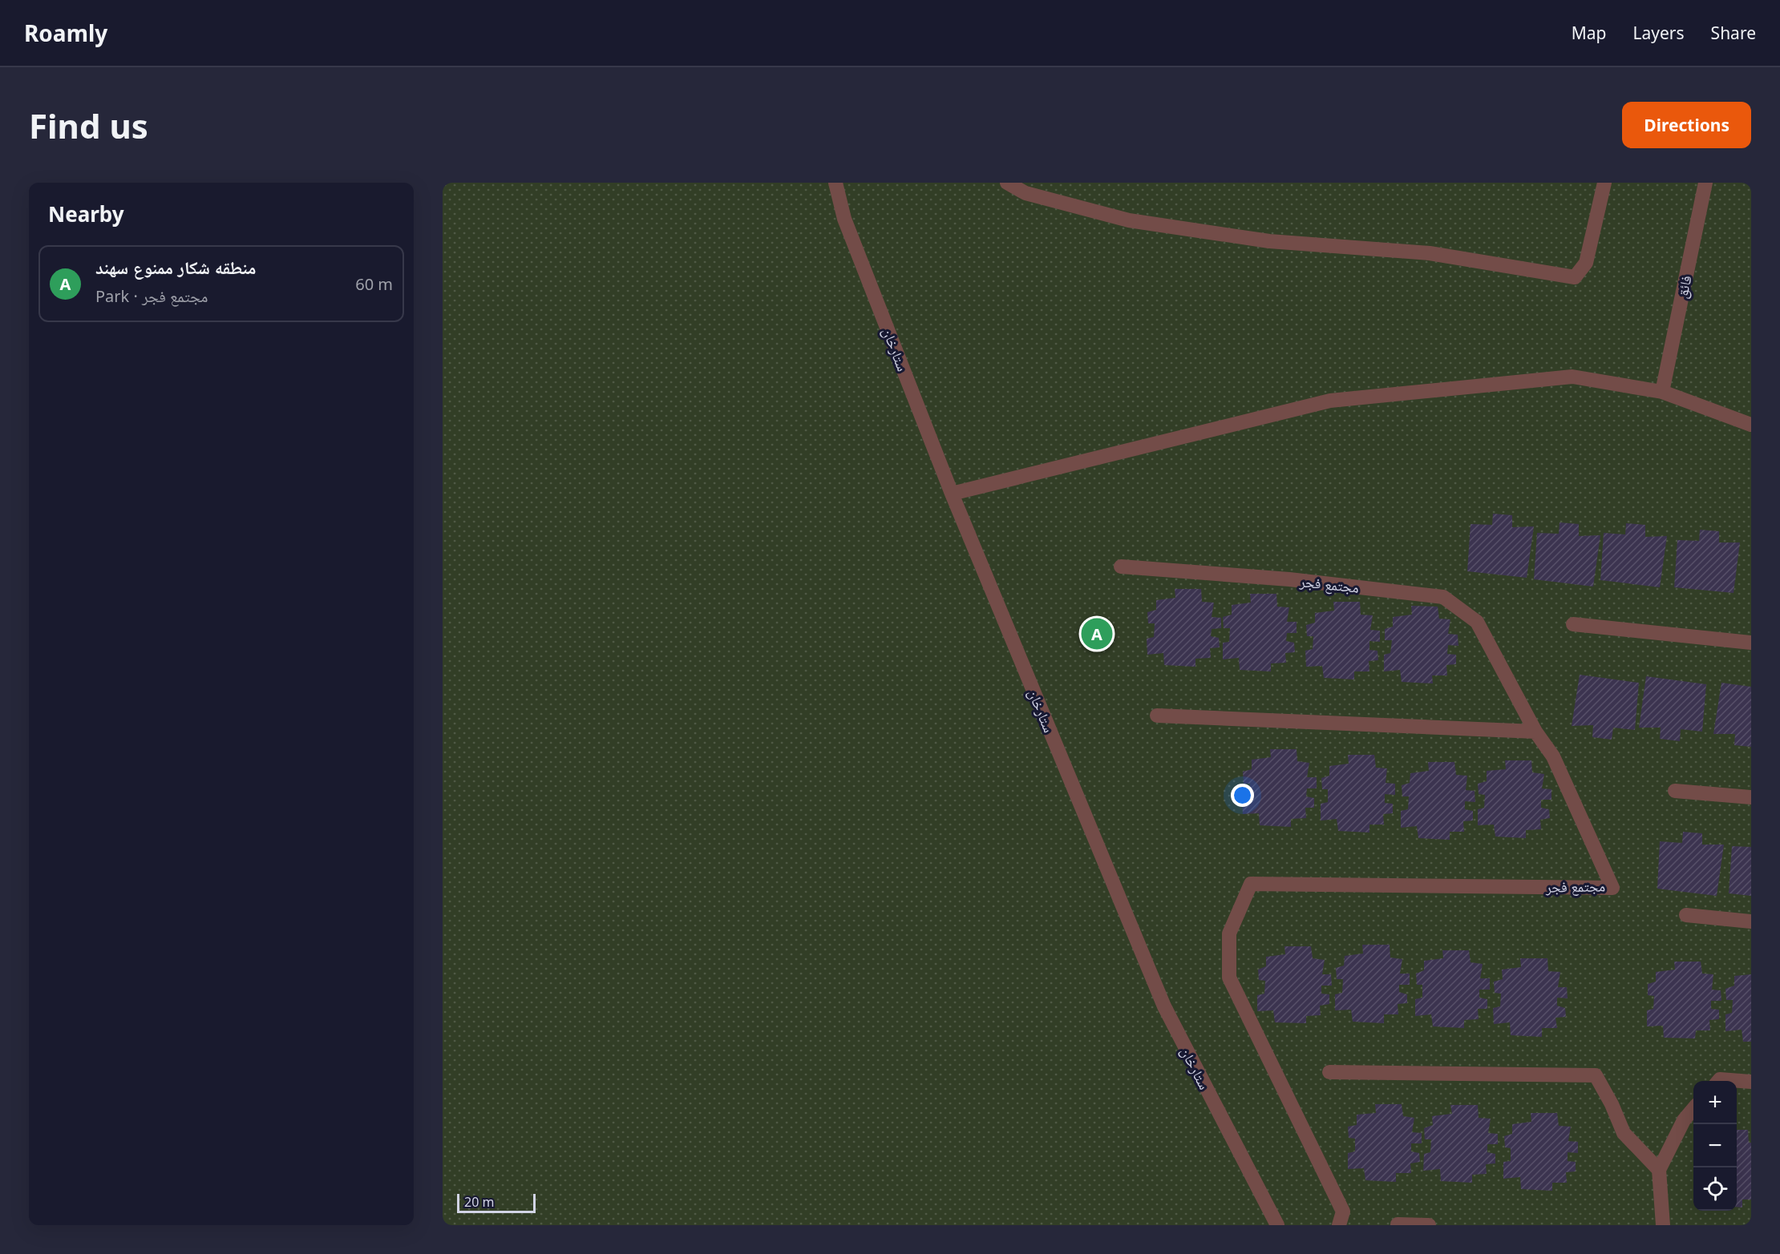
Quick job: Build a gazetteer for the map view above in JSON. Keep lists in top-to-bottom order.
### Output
{
  "streets": {
    "street": ["فائق", "ستارخان", "مجتمع فجر"]
  },
  "scale_bar": "20 m",
  "page": {
    "header": "Roamly",
    "nav": ["Map", "Layers", "Share"],
    "buttons": "Directions",
    "title": "Find us",
    "heading": "Nearby",
    "list": [
      {
        "mark": "A",
        "name": "منطقه شکار ممنوع سهند",
        "note": "Park · مجتمع فجر",
        "value": "60 m"
      }
    ],
    "pins": "A",
    "map_buttons": ["+", "−"],
    "scale": "20 m"
  }
}
